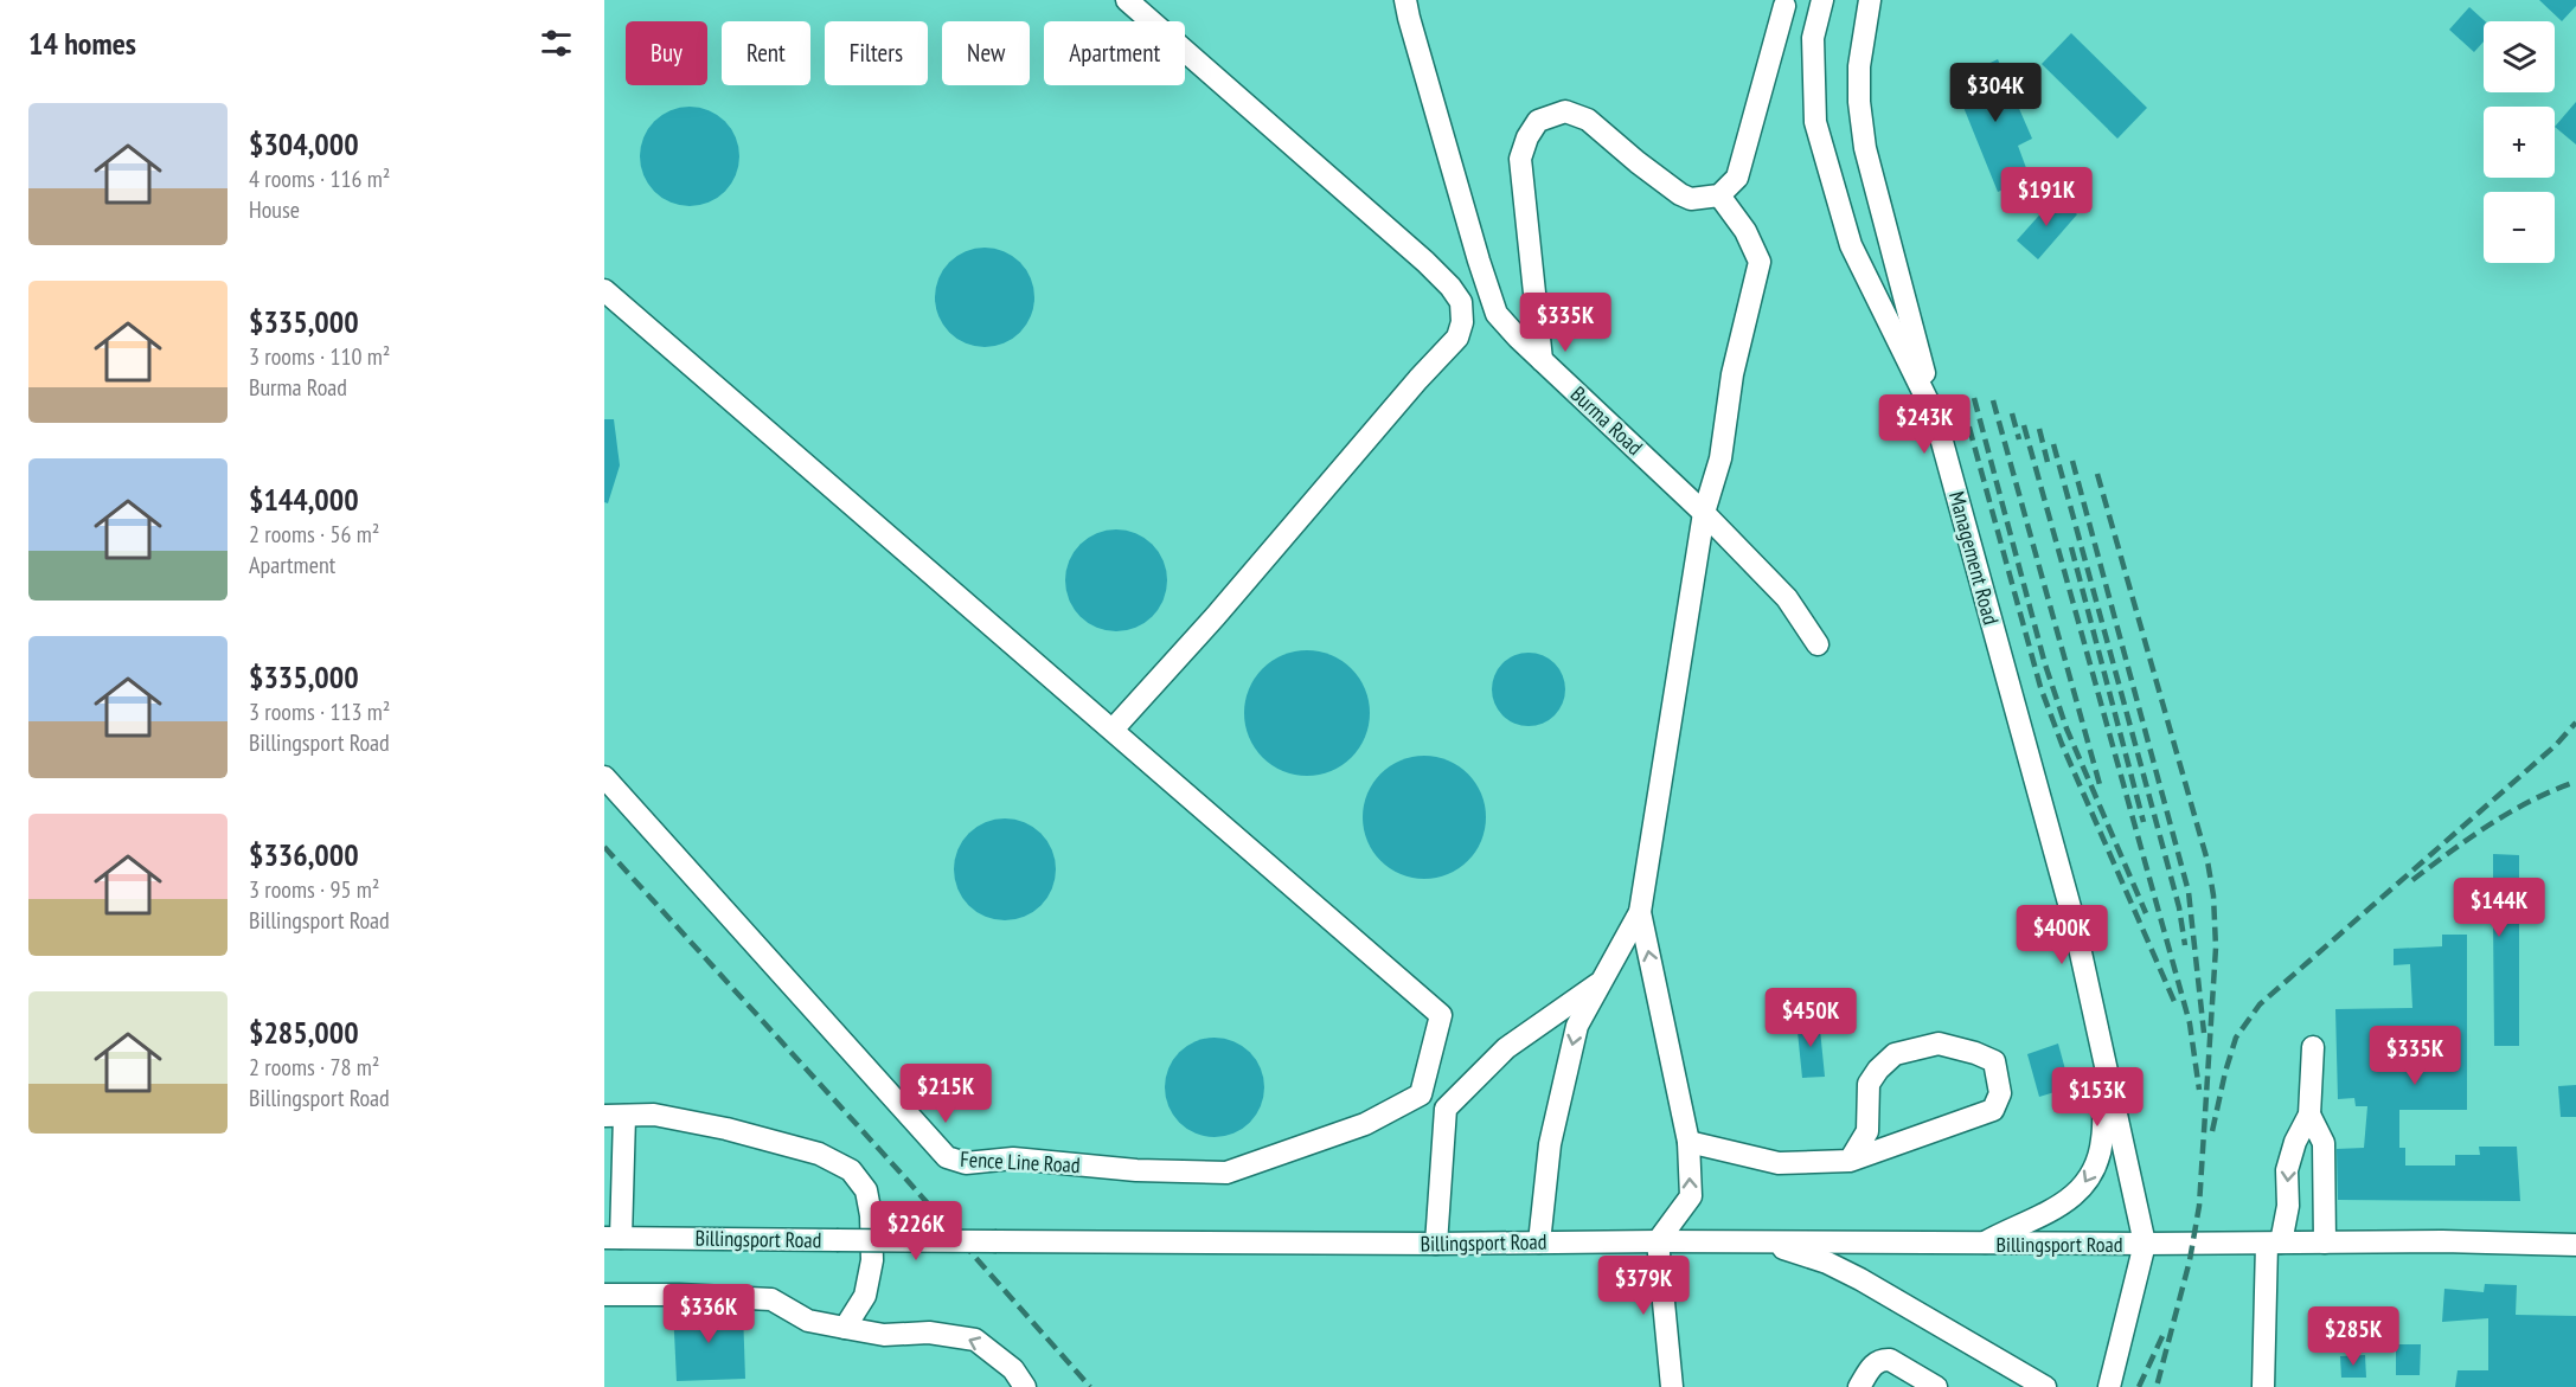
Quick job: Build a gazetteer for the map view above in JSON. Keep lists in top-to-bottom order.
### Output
{
  "streets": {
    "street": [
      "Burma Road",
      "Management Road",
      "Fence Line Road",
      "Billingsport Road"
    ]
  },
  "page": {
    "heading": "14 homes",
    "map_buttons": ["+", "−"],
    "chip": [
      "Buy",
      "Rent",
      "Filters",
      "New",
      "Apartment"
    ],
    "price": [
      "$304K",
      "$191K",
      "$335K",
      "$243K",
      "$144K",
      "$400K",
      "$450K",
      "$335K",
      "$215K",
      "$153K",
      "$226K",
      "$379K",
      "$336K",
      "$285K"
    ],
    "list": [
      {
        "name": "$304,000",
        "note": "4 rooms · 116 m² · House"
      },
      {
        "name": "$335,000",
        "note": "3 rooms · 110 m² · Burma Road"
      },
      {
        "name": "$144,000",
        "note": "2 rooms · 56 m² · Apartment"
      },
      {
        "name": "$335,000",
        "note": "3 rooms · 113 m² · Billingsport Road"
      },
      {
        "name": "$336,000",
        "note": "3 rooms · 95 m² · Billingsport Road"
      },
      {
        "name": "$285,000",
        "note": "2 rooms · 78 m² · Billingsport Road"
      }
    ]
  }
}
